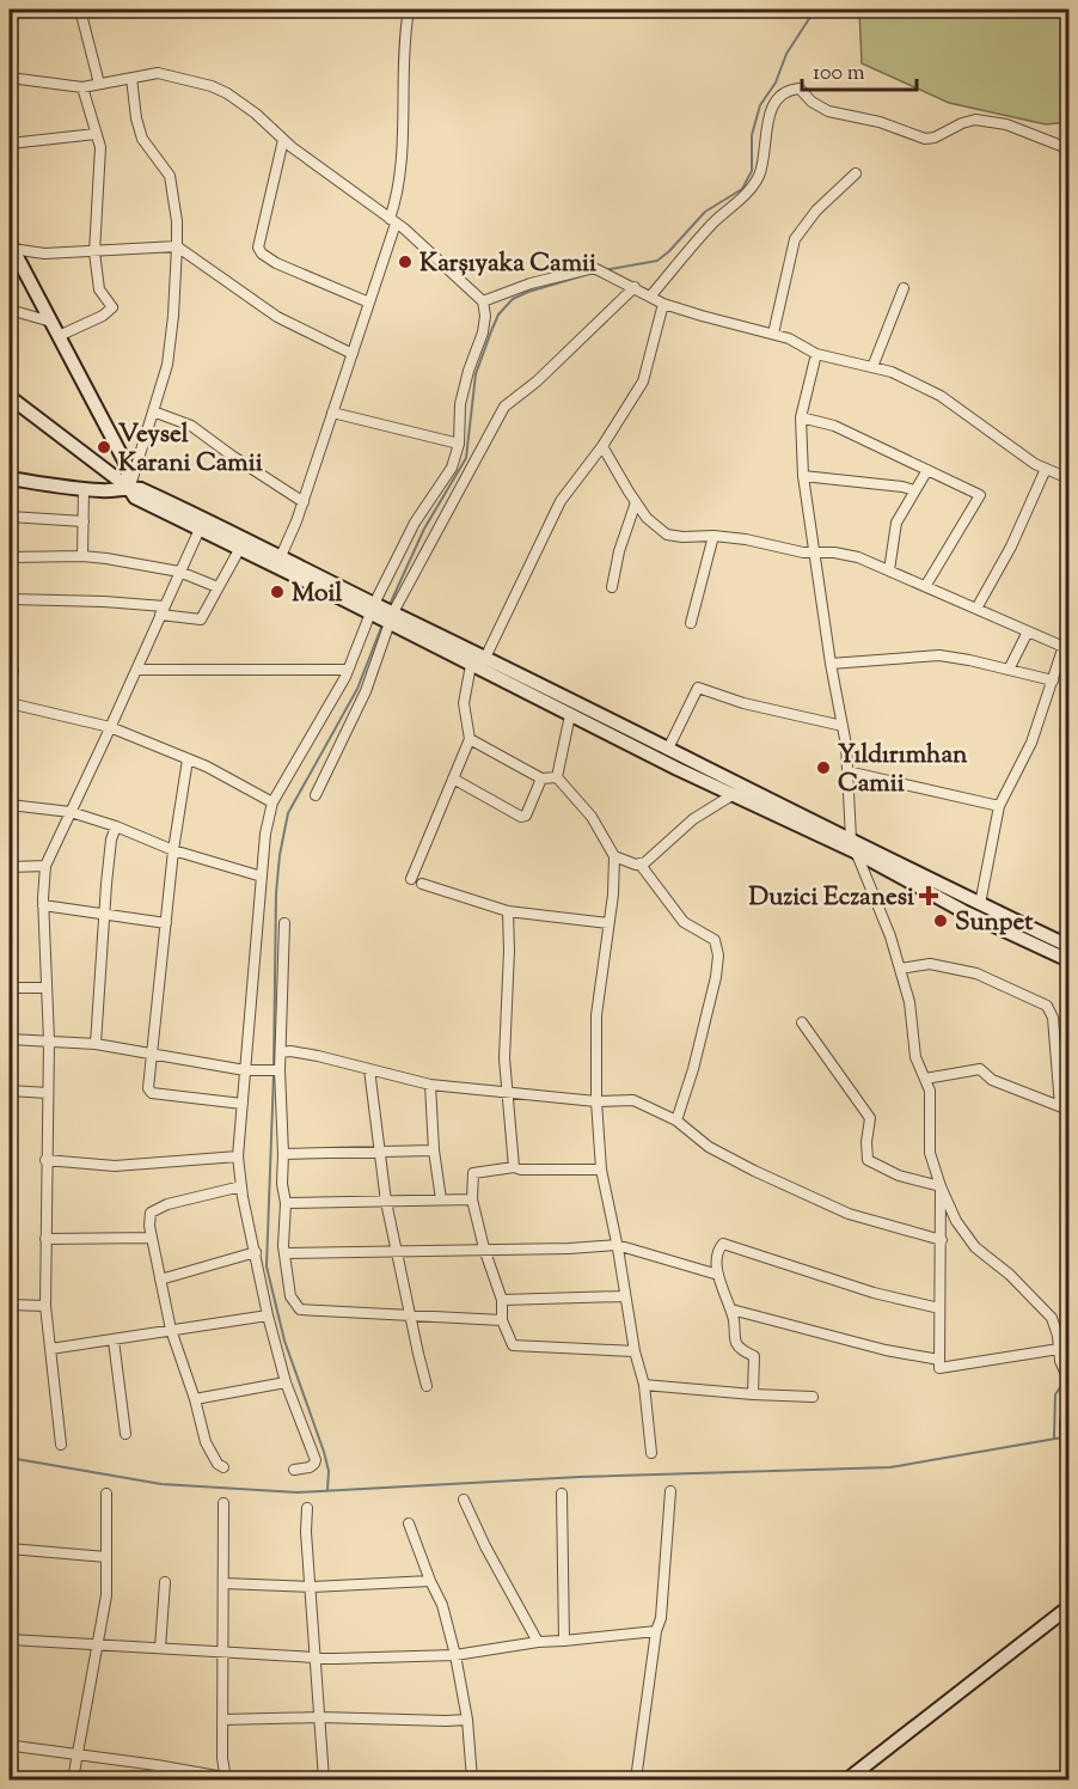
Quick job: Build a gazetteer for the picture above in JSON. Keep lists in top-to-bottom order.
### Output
{
  "places": {
    "other": [
      "Karşıyaka Camii",
      "Veysel Karani Camii",
      "Moil",
      "Yıldırımhan Camii",
      "Sunpet"
    ],
    "health": ["Duzici Eczanesi"]
  },
  "scale_bar": "100 m"
}
